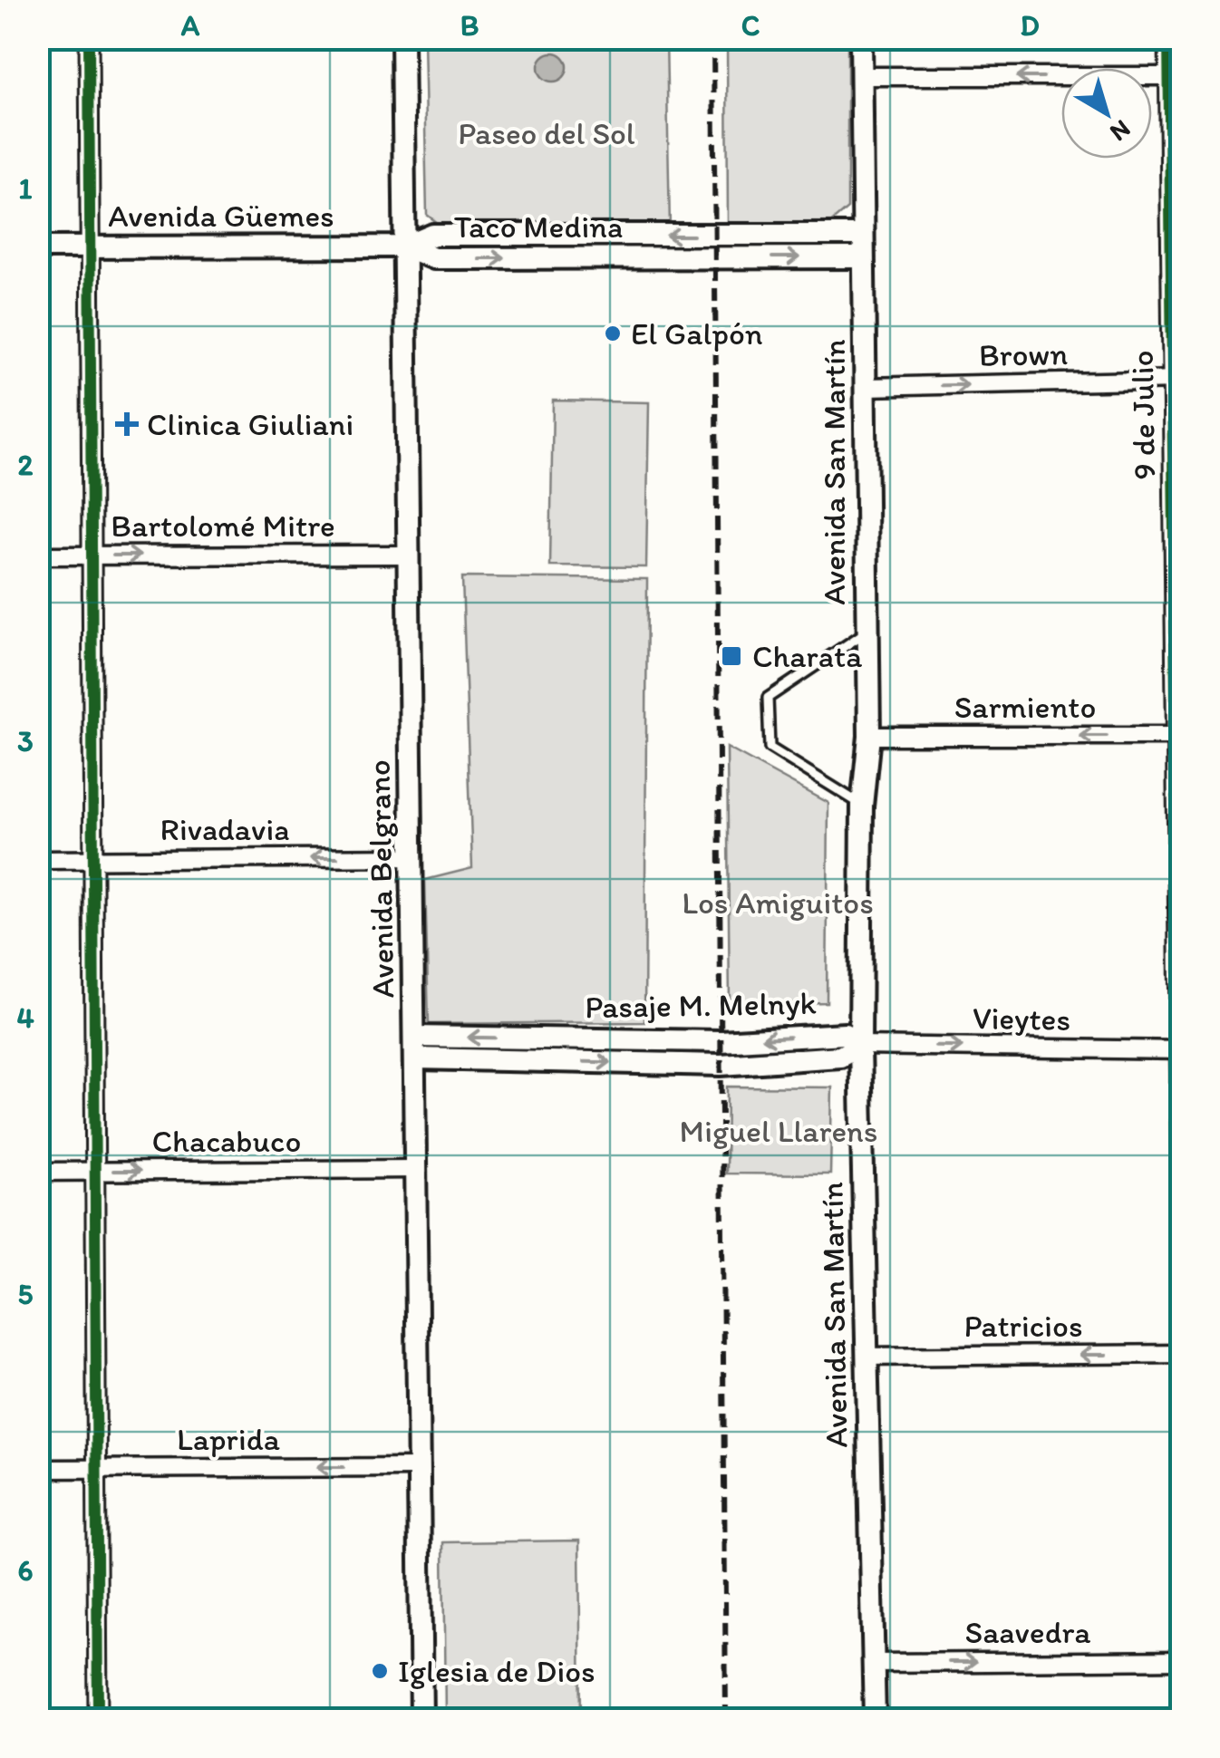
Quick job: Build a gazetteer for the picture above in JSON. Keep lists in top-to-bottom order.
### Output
{
  "streets": {
    "main road": [
      "Avenida Güemes",
      "Taco Medina",
      "Avenida San Martín",
      "Avenida Belgrano",
      "Pasaje M. Melnyk"
    ],
    "street": [
      "Brown",
      "9 de Julio",
      "Bartolomé Mitre",
      "Sarmiento",
      "Rivadavia",
      "Vieytes",
      "Chacabuco",
      "Patricios",
      "Laprida",
      "Saavedra"
    ]
  },
  "crossings": [
    ["Avenida Güemes", "Taco Medina"],
    ["Avenida Güemes", "Avenida Belgrano"],
    ["Taco Medina", "Avenida San Martín"],
    ["Taco Medina", "Avenida Belgrano"],
    ["Brown", "9 de Julio"],
    ["Brown", "Avenida San Martín"],
    ["9 de Julio", "Sarmiento"],
    ["9 de Julio", "Vieytes"],
    ["Avenida San Martín", "Sarmiento"],
    ["Avenida San Martín", "Pasaje M. Melnyk"],
    ["Avenida San Martín", "Vieytes"],
    ["Avenida San Martín", "Patricios"],
    ["Avenida San Martín", "Saavedra"],
    ["Bartolomé Mitre", "Avenida Belgrano"],
    ["Rivadavia", "Avenida Belgrano"],
    ["Avenida Belgrano", "Pasaje M. Melnyk"],
    ["Avenida Belgrano", "Chacabuco"],
    ["Avenida Belgrano", "Laprida"],
    ["Pasaje M. Melnyk", "Vieytes"]
  ],
  "one_way": [
    "Brown",
    "Bartolomé Mitre",
    "Sarmiento",
    "Rivadavia",
    "Vieytes",
    "Chacabuco",
    "Patricios",
    "Laprida",
    "Saavedra"
  ],
  "parks": ["Paseo del Sol", "Los Amiguitos", "Miguel Llarens"],
  "places": {
    "other": ["El Galpón", "Iglesia de Dios"],
    "health": ["Clinica Giuliani"],
    "transit": ["Charata"]
  },
  "north": "bottom right",
  "grid": {
    "columns": [
      "A",
      "B",
      "C",
      "D"
    ],
    "rows": [
      "1",
      "2",
      "3",
      "4",
      "5",
      "6"
    ]
  }
}
